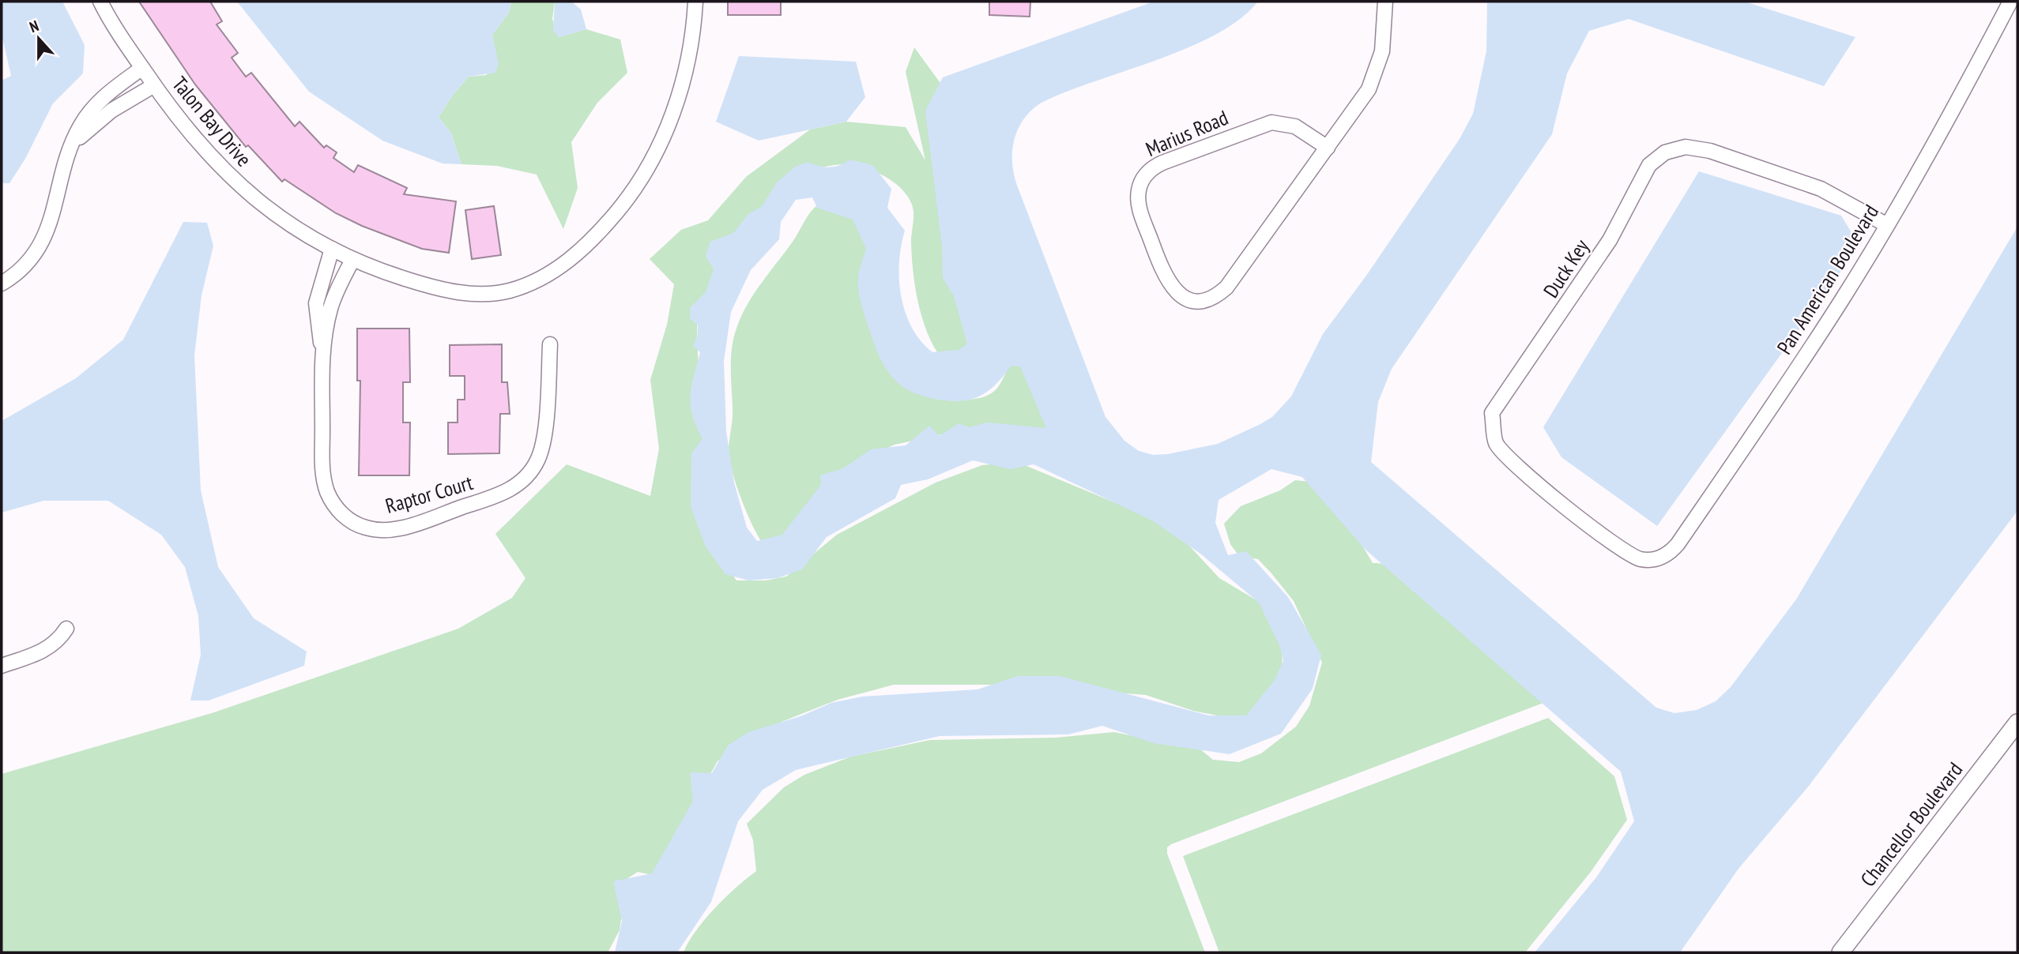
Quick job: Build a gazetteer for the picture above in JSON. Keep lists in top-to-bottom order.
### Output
{
  "streets": {
    "street": [
      "Talon Bay Drive",
      "Marius Road",
      "Duck Key",
      "Pan American Boulevard",
      "Raptor Court",
      "Chancellor Boulevard"
    ]
  },
  "crossings": [
    ["Talon Bay Drive", "Raptor Court"],
    ["Duck Key", "Pan American Boulevard"]
  ],
  "north": "top"
}
